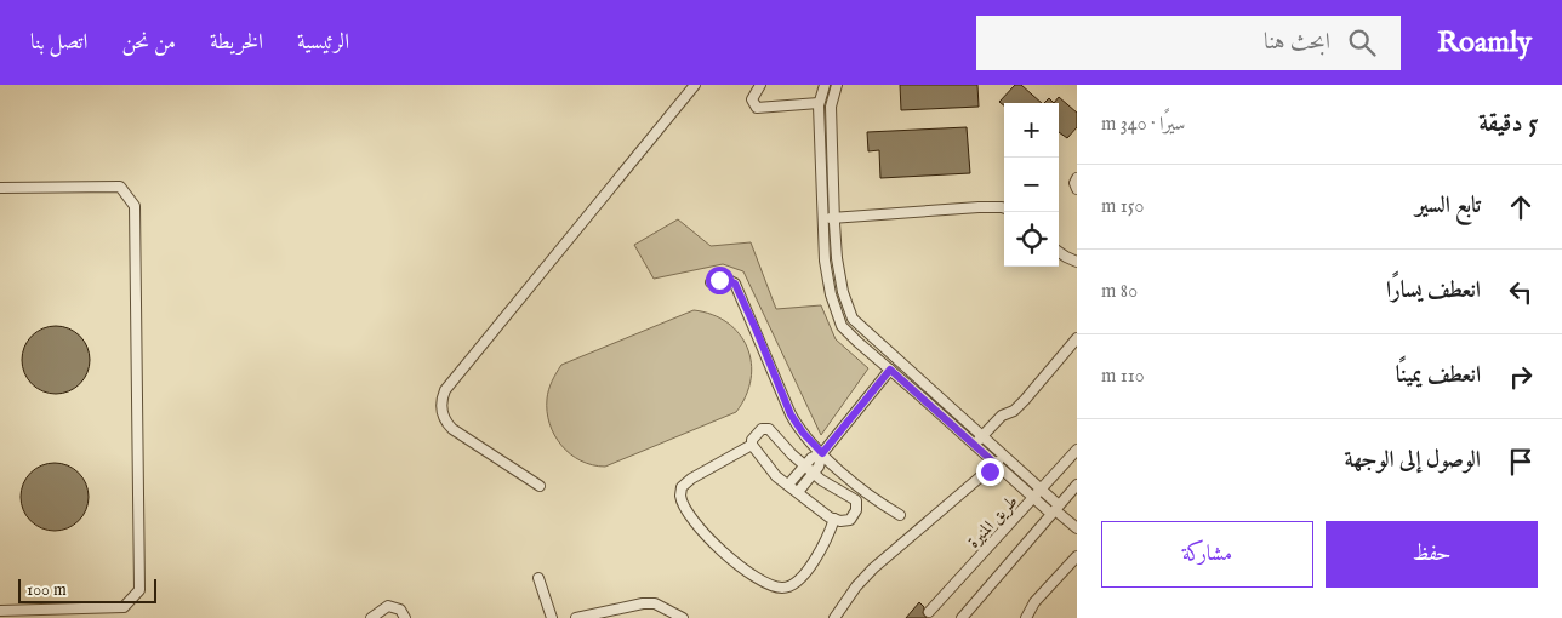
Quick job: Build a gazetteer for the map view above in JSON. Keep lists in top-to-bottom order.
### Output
{
  "streets": {
    "street": ["طريق المنيرة"]
  },
  "scale_bar": "100 m",
  "page": {
    "header": "Roamly",
    "search": "ابحث هنا",
    "nav": [
      "الرئيسية",
      "الخريطة",
      "من نحن",
      "اتصل بنا"
    ],
    "heading": ["5 دقيقة", "سيرًا · 340 m"],
    "map_buttons": ["+", "−"],
    "list": [
      ["تابع السير", "150 m"],
      ["انعطف يسارًا", "80 m"],
      ["انعطف يمينًا", "110 m"],
      "الوصول إلى الوجهة"
    ],
    "buttons": ["حفظ", "مشاركة"],
    "scale": "100 m"
  }
}
